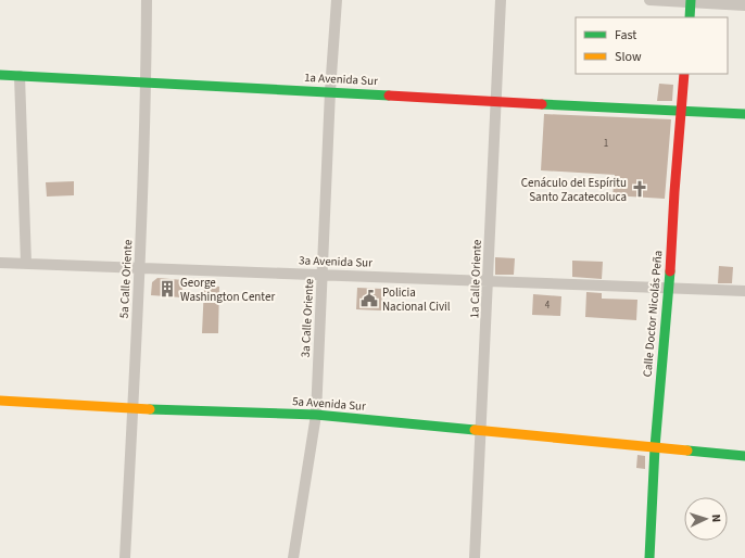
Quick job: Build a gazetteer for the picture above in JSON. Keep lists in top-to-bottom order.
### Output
{
  "streets": {
    "street": [
      "1a Avenida Sur",
      "3a Avenida Sur",
      "5a Calle Oriente",
      "1a Calle Oriente",
      "Calle Doctor Nicolás Peña",
      "3a Calle Oriente",
      "5a Avenida Sur"
    ]
  },
  "crossings": [
    ["1a Avenida Sur", "5a Calle Oriente"],
    ["1a Avenida Sur", "1a Calle Oriente"],
    ["1a Avenida Sur", "Calle Doctor Nicolás Peña"],
    ["1a Avenida Sur", "3a Calle Oriente"],
    ["3a Avenida Sur", "5a Calle Oriente"],
    ["3a Avenida Sur", "1a Calle Oriente"],
    ["3a Avenida Sur", "Calle Doctor Nicolás Peña"],
    ["3a Avenida Sur", "3a Calle Oriente"],
    ["5a Calle Oriente", "5a Avenida Sur"],
    ["1a Calle Oriente", "5a Avenida Sur"],
    ["Calle Doctor Nicolás Peña", "5a Avenida Sur"],
    ["3a Calle Oriente", "5a Avenida Sur"]
  ],
  "places": {
    "church": ["Cenáculo del Espíritu Santo Zacatecoluca"],
    "building": ["George Washington Center"],
    "public building": ["Policia Nacional Civil"]
  },
  "house_numbers": ["1", "4"],
  "legend": ["Fast", "Slow"],
  "north": "right"
}
